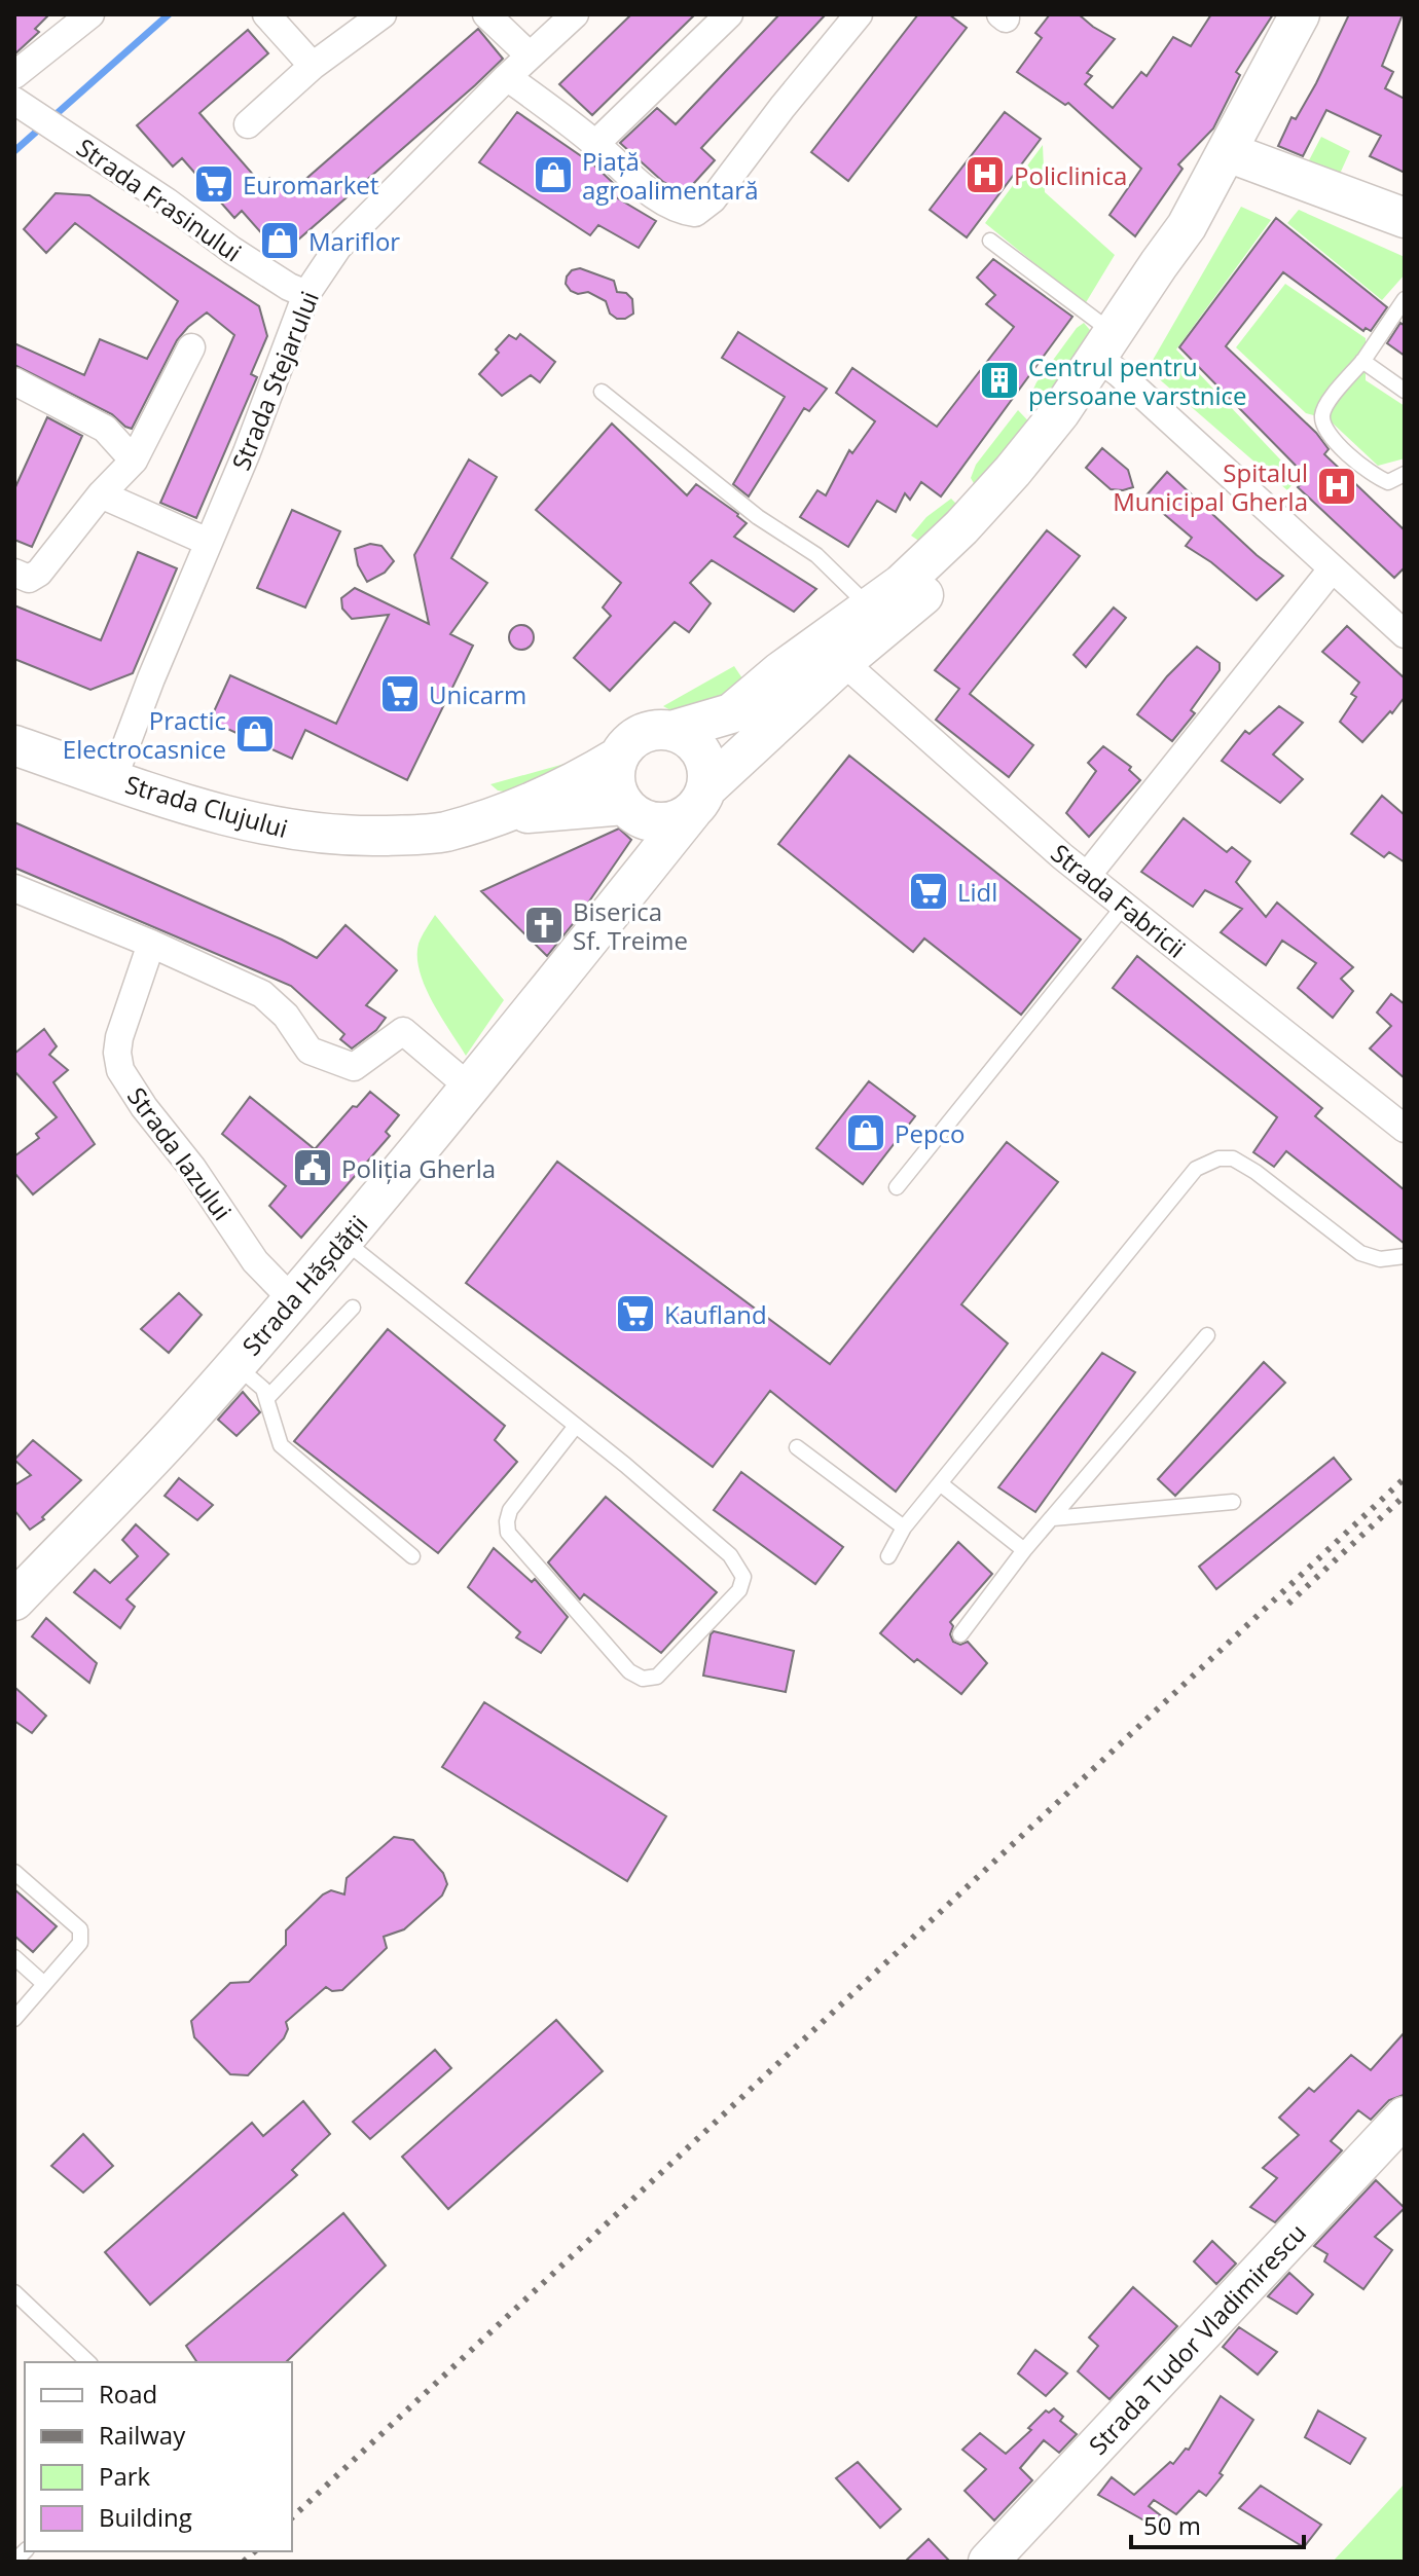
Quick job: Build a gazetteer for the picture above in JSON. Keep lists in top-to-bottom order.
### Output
{
  "streets": {
    "main road": ["Strada Clujului", "Strada Hășdății", "Strada Tudor Vladimirescu"],
    "street": [
      "Strada Frasinului",
      "Strada Stejarului",
      "Strada Fabricii",
      "Strada Iazului"
    ]
  },
  "crossings": [
    ["Strada Frasinului", "Strada Stejarului"],
    ["Strada Stejarului", "Strada Clujului"],
    ["Strada Clujului", "Strada Fabricii"],
    ["Strada Clujului", "Strada Hășdății"],
    ["Strada Iazului", "Strada Hășdății"]
  ],
  "places": {
    "shop": [
      "Piață agroalimentară",
      "Mariflor",
      "Practic Electrocasnice",
      "Pepco"
    ],
    "hospital": ["Policlinica", "Spitalul Municipal Gherla"],
    "supermarket": [
      "Euromarket",
      "Unicarm",
      "Lidl",
      "Kaufland"
    ],
    "building": ["Centrul pentru persoane varstnice"],
    "church": ["Biserica Sf. Treime"],
    "public building": ["Poliția Gherla"]
  },
  "legend": [
    "Road",
    "Railway",
    "Park",
    "Building"
  ],
  "scale_bar": "50 m"
}
